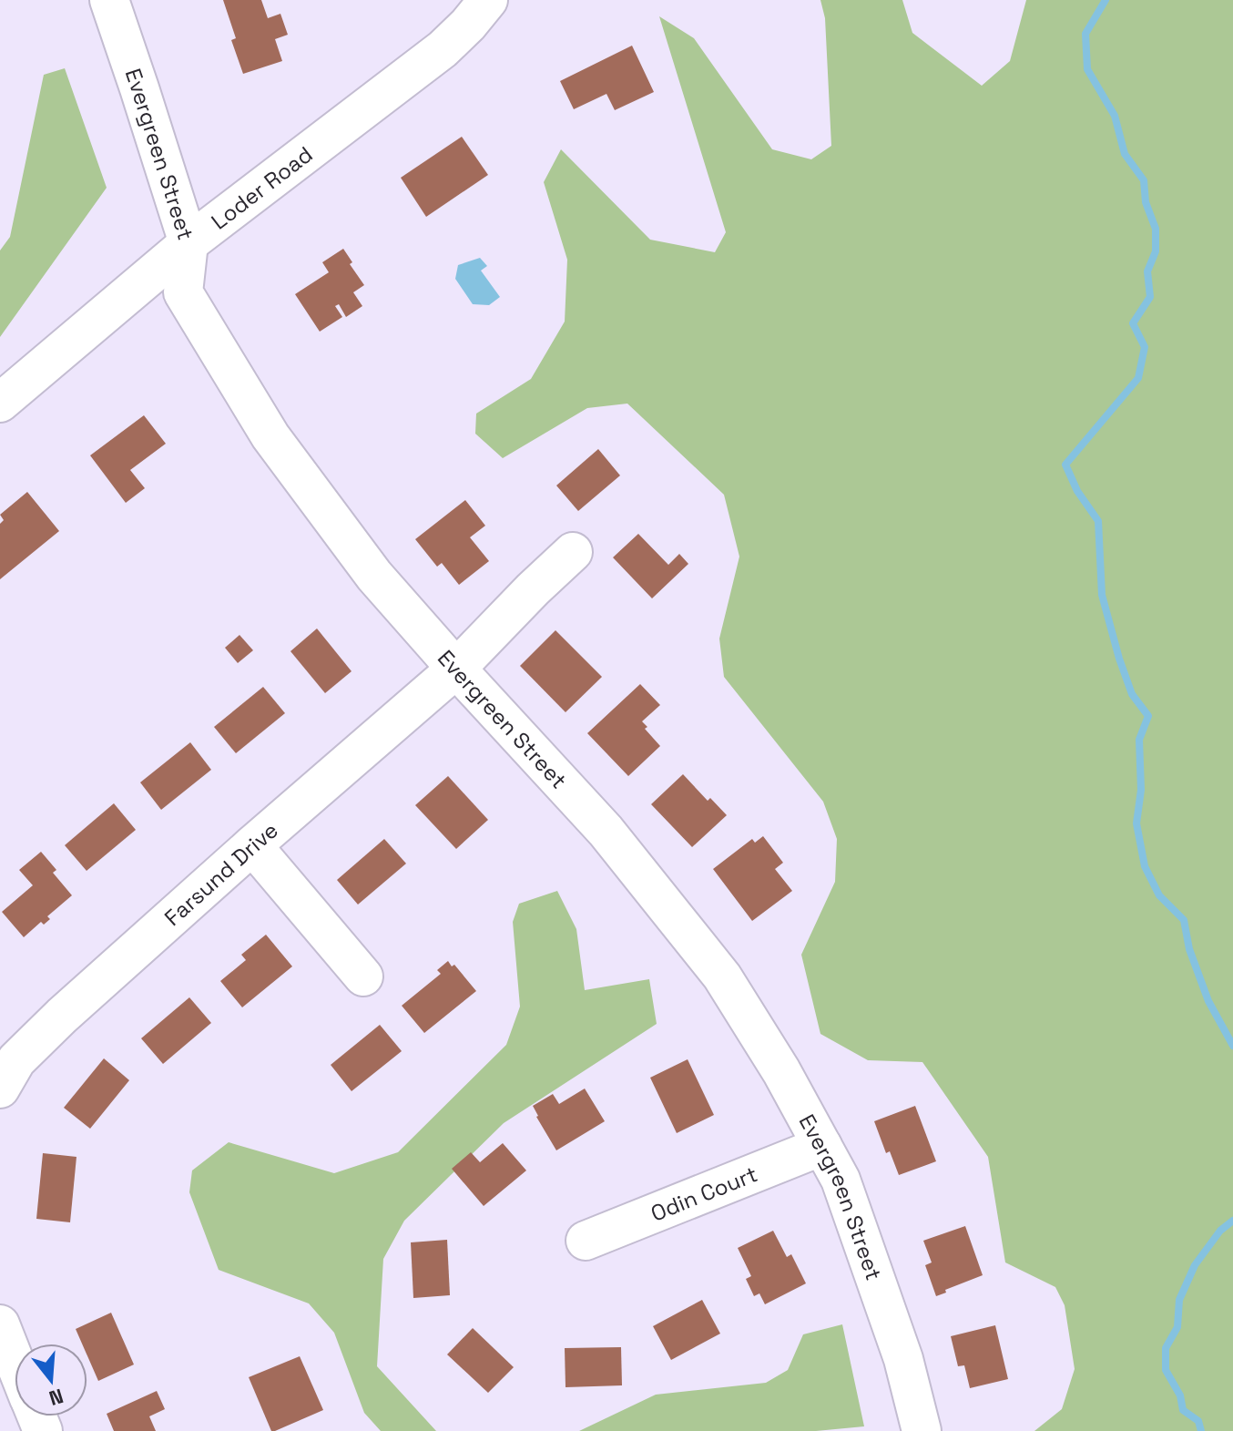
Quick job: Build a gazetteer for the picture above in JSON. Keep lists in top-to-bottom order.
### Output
{
  "streets": {
    "street": [
      "Evergreen Street",
      "Loder Road",
      "Farsund Drive",
      "Odin Court"
    ]
  },
  "crossings": [
    ["Evergreen Street", "Loder Road"],
    ["Evergreen Street", "Farsund Drive"],
    ["Evergreen Street", "Odin Court"]
  ],
  "north": "bottom"
}
